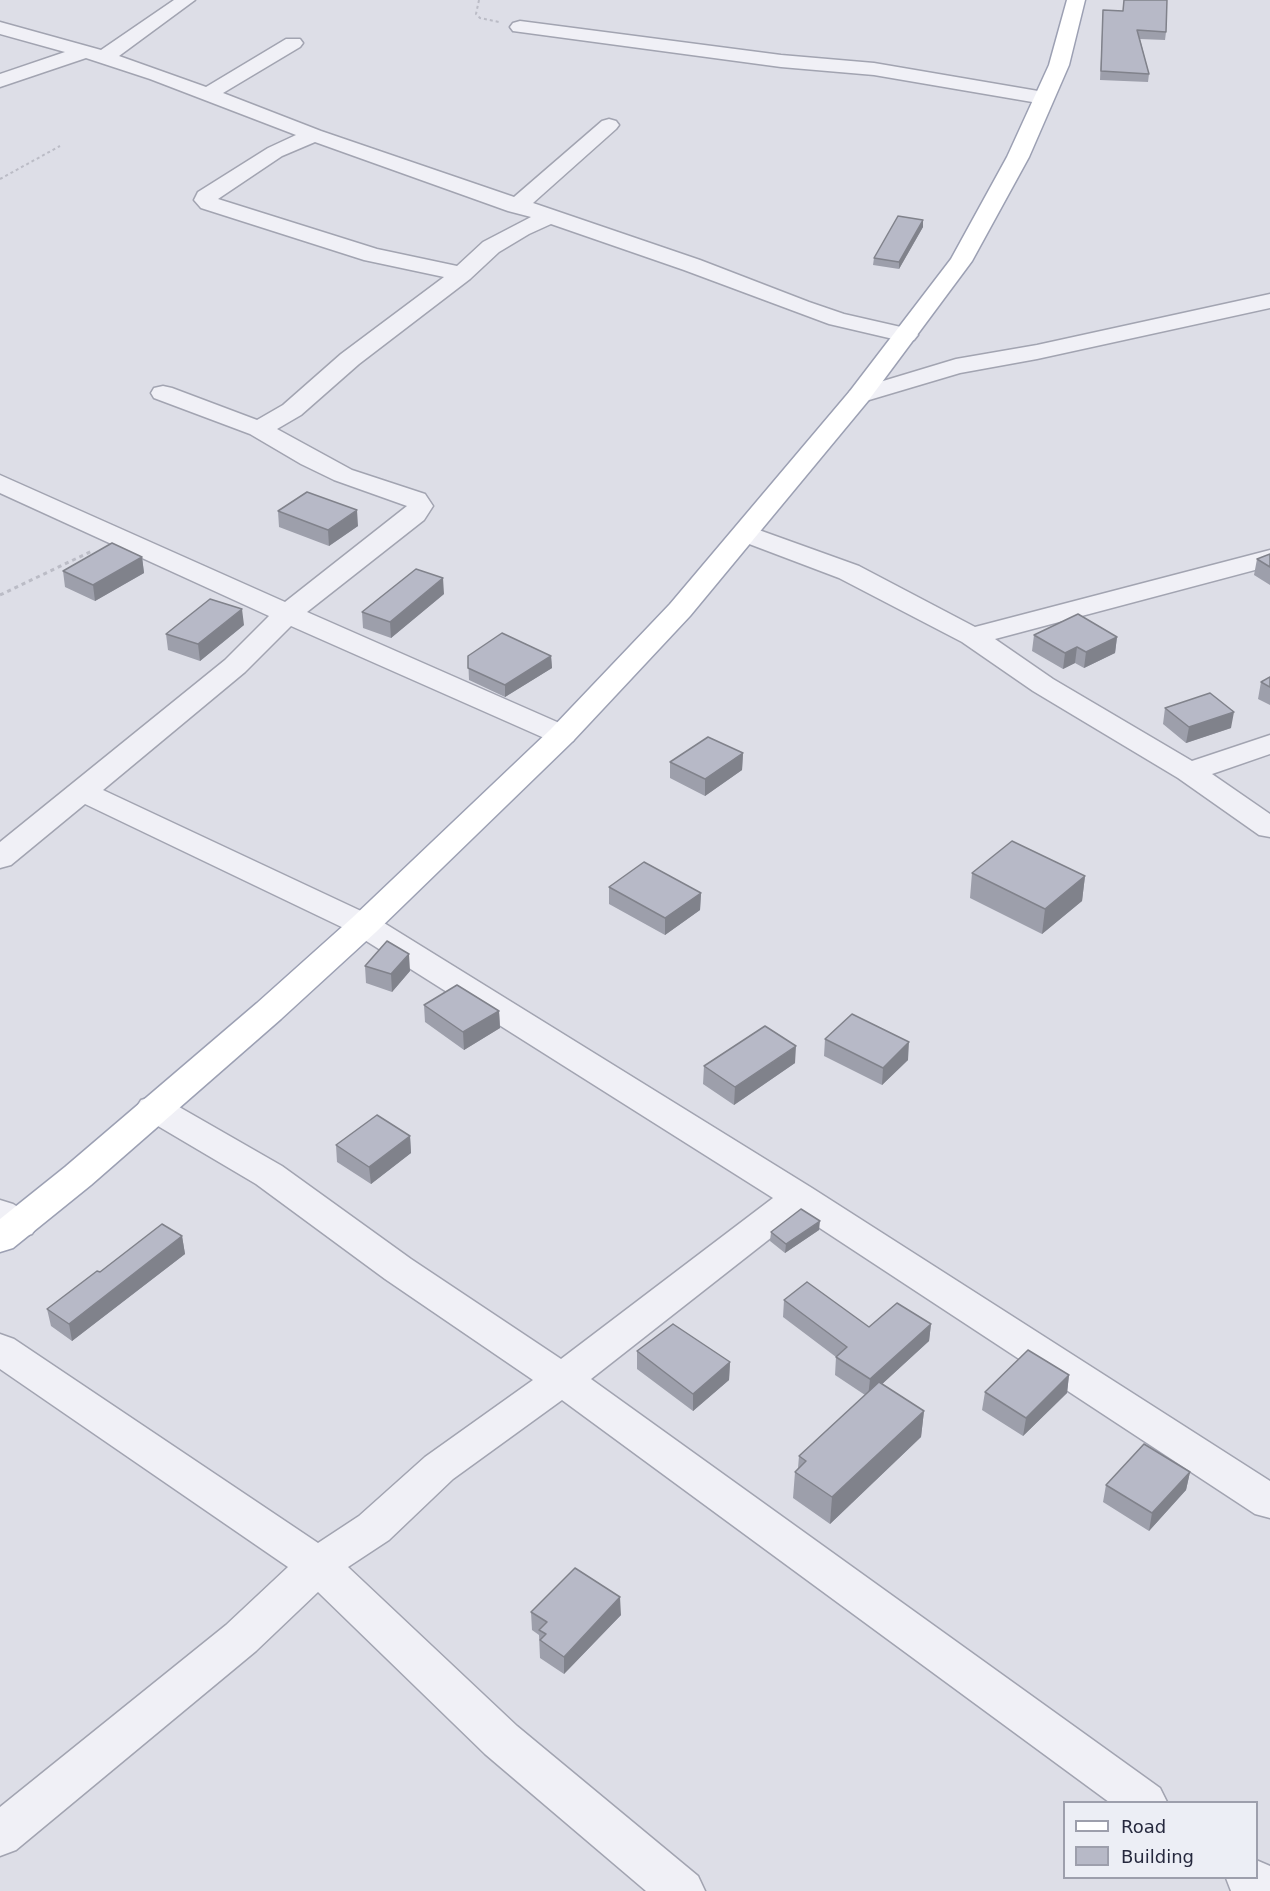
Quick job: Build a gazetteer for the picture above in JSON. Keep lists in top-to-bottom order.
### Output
{
  "legend": ["Road", "Building"]
}
